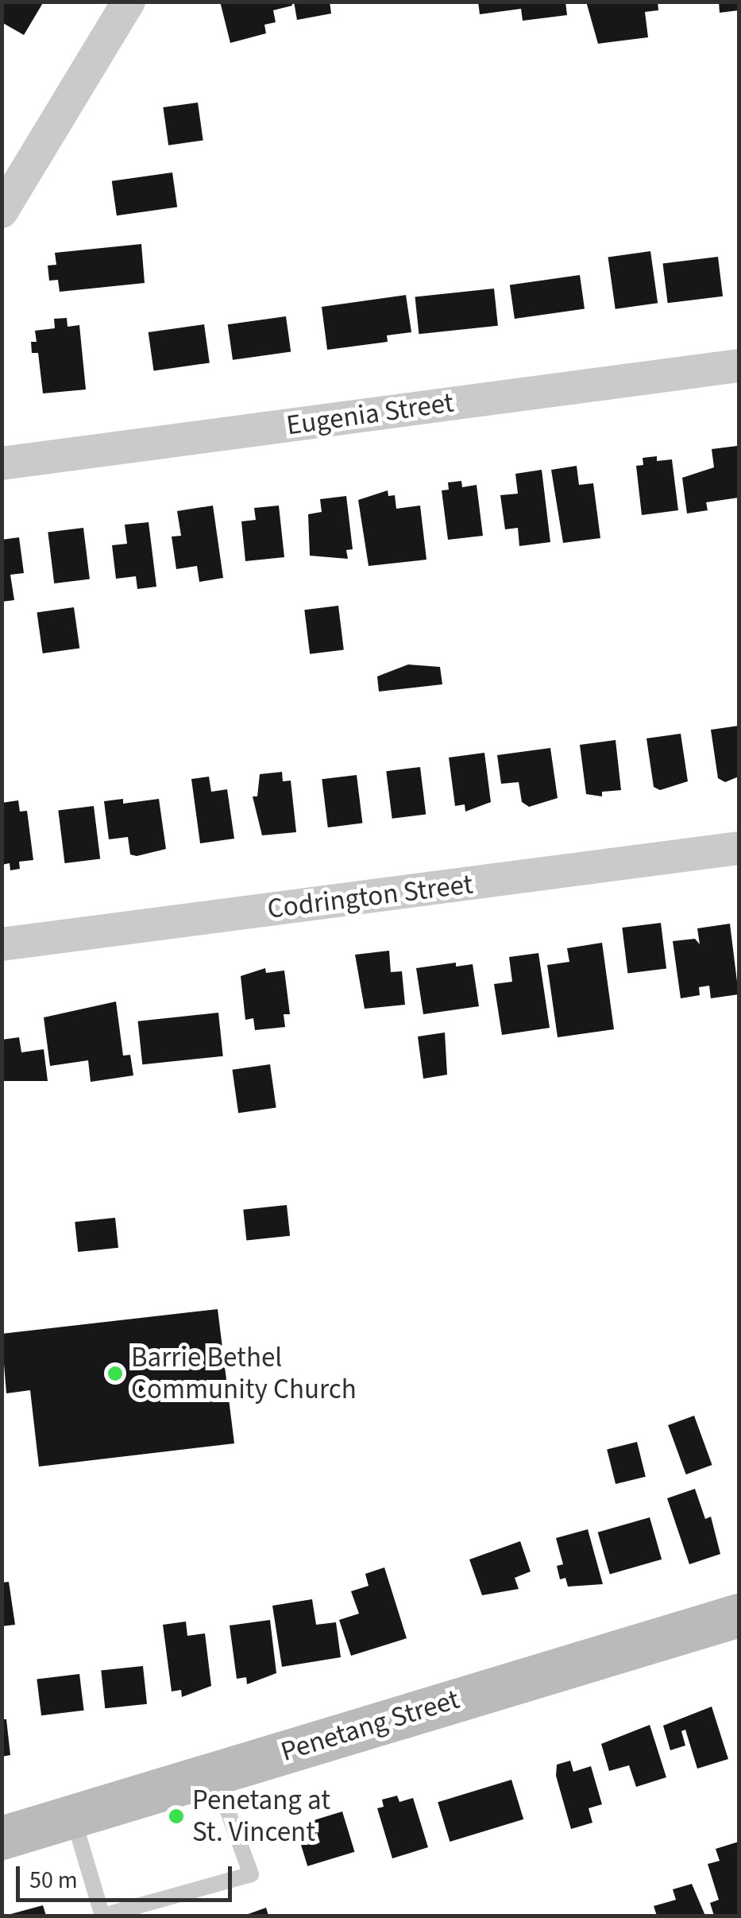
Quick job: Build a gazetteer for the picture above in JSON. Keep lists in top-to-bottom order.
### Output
{
  "streets": {
    "street": ["Eugenia Street", "Codrington Street", "Penetang Street"]
  },
  "places": ["Barrie Bethel Community Church", "Penetang at St. Vincent"],
  "scale_bar": "50 m"
}
